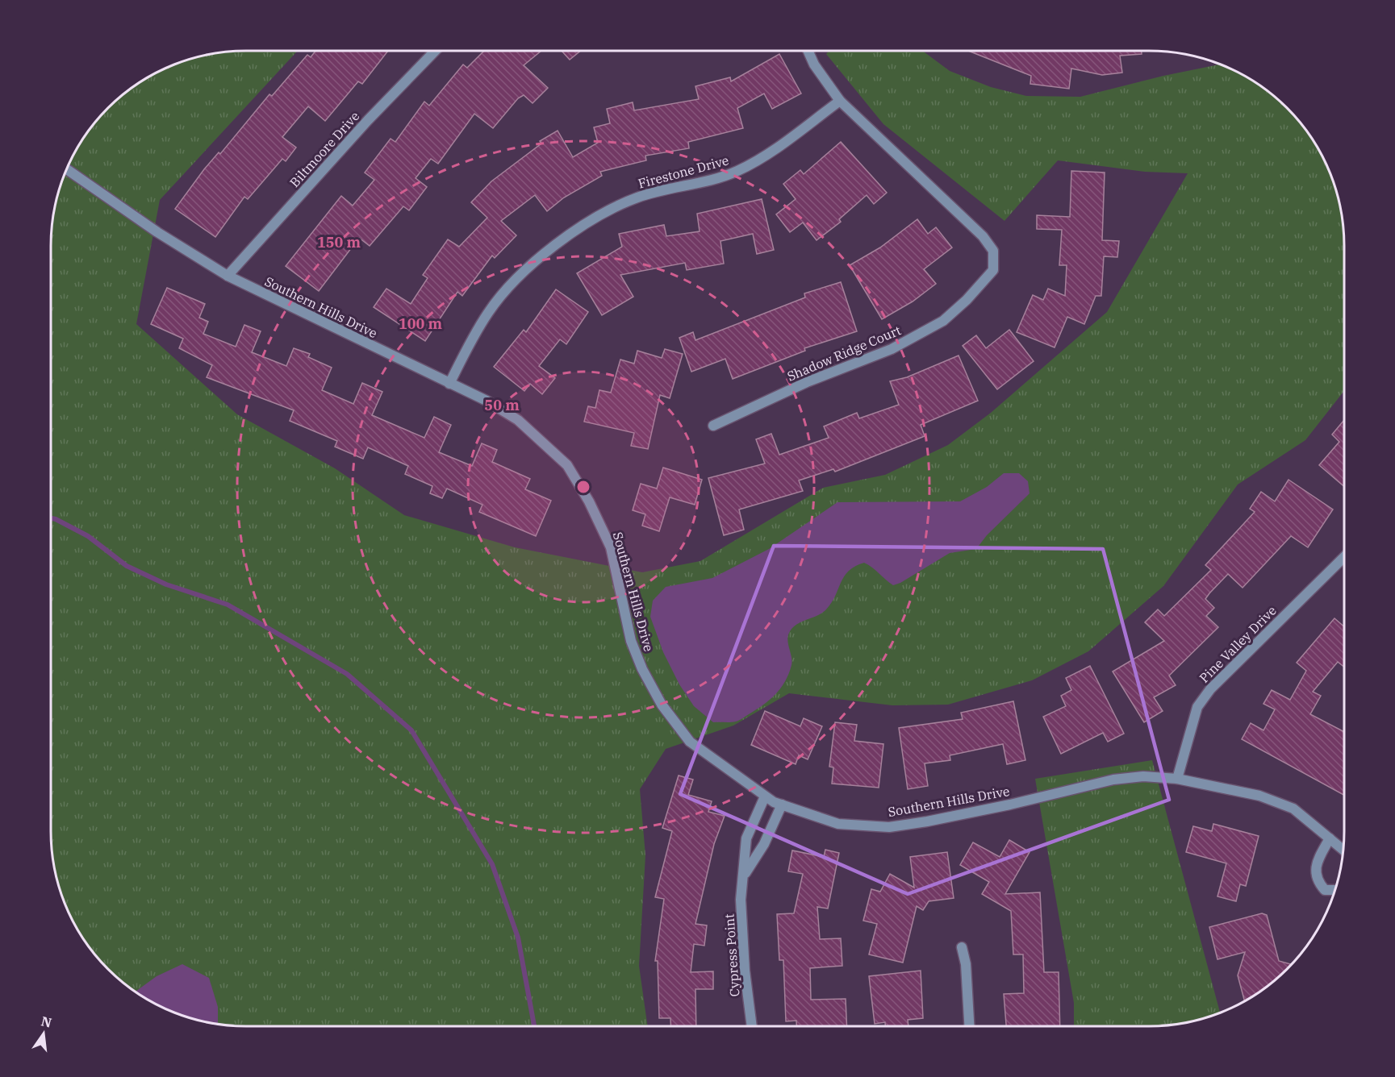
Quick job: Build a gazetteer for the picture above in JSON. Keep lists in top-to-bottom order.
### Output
{
  "streets": {
    "street": [
      "Biltmoore Drive",
      "Firestone Drive",
      "Southern Hills Drive",
      "Shadow Ridge Court",
      "Pine Valley Drive",
      "Cypress Point"
    ]
  },
  "crossings": [
    ["Biltmoore Drive", "Southern Hills Drive"],
    ["Firestone Drive", "Southern Hills Drive"],
    ["Firestone Drive", "Shadow Ridge Court"],
    ["Southern Hills Drive", "Pine Valley Drive"],
    ["Southern Hills Drive", "Cypress Point"]
  ],
  "north": "top",
  "rings": ["150 m", "100 m", "50 m"]
}
